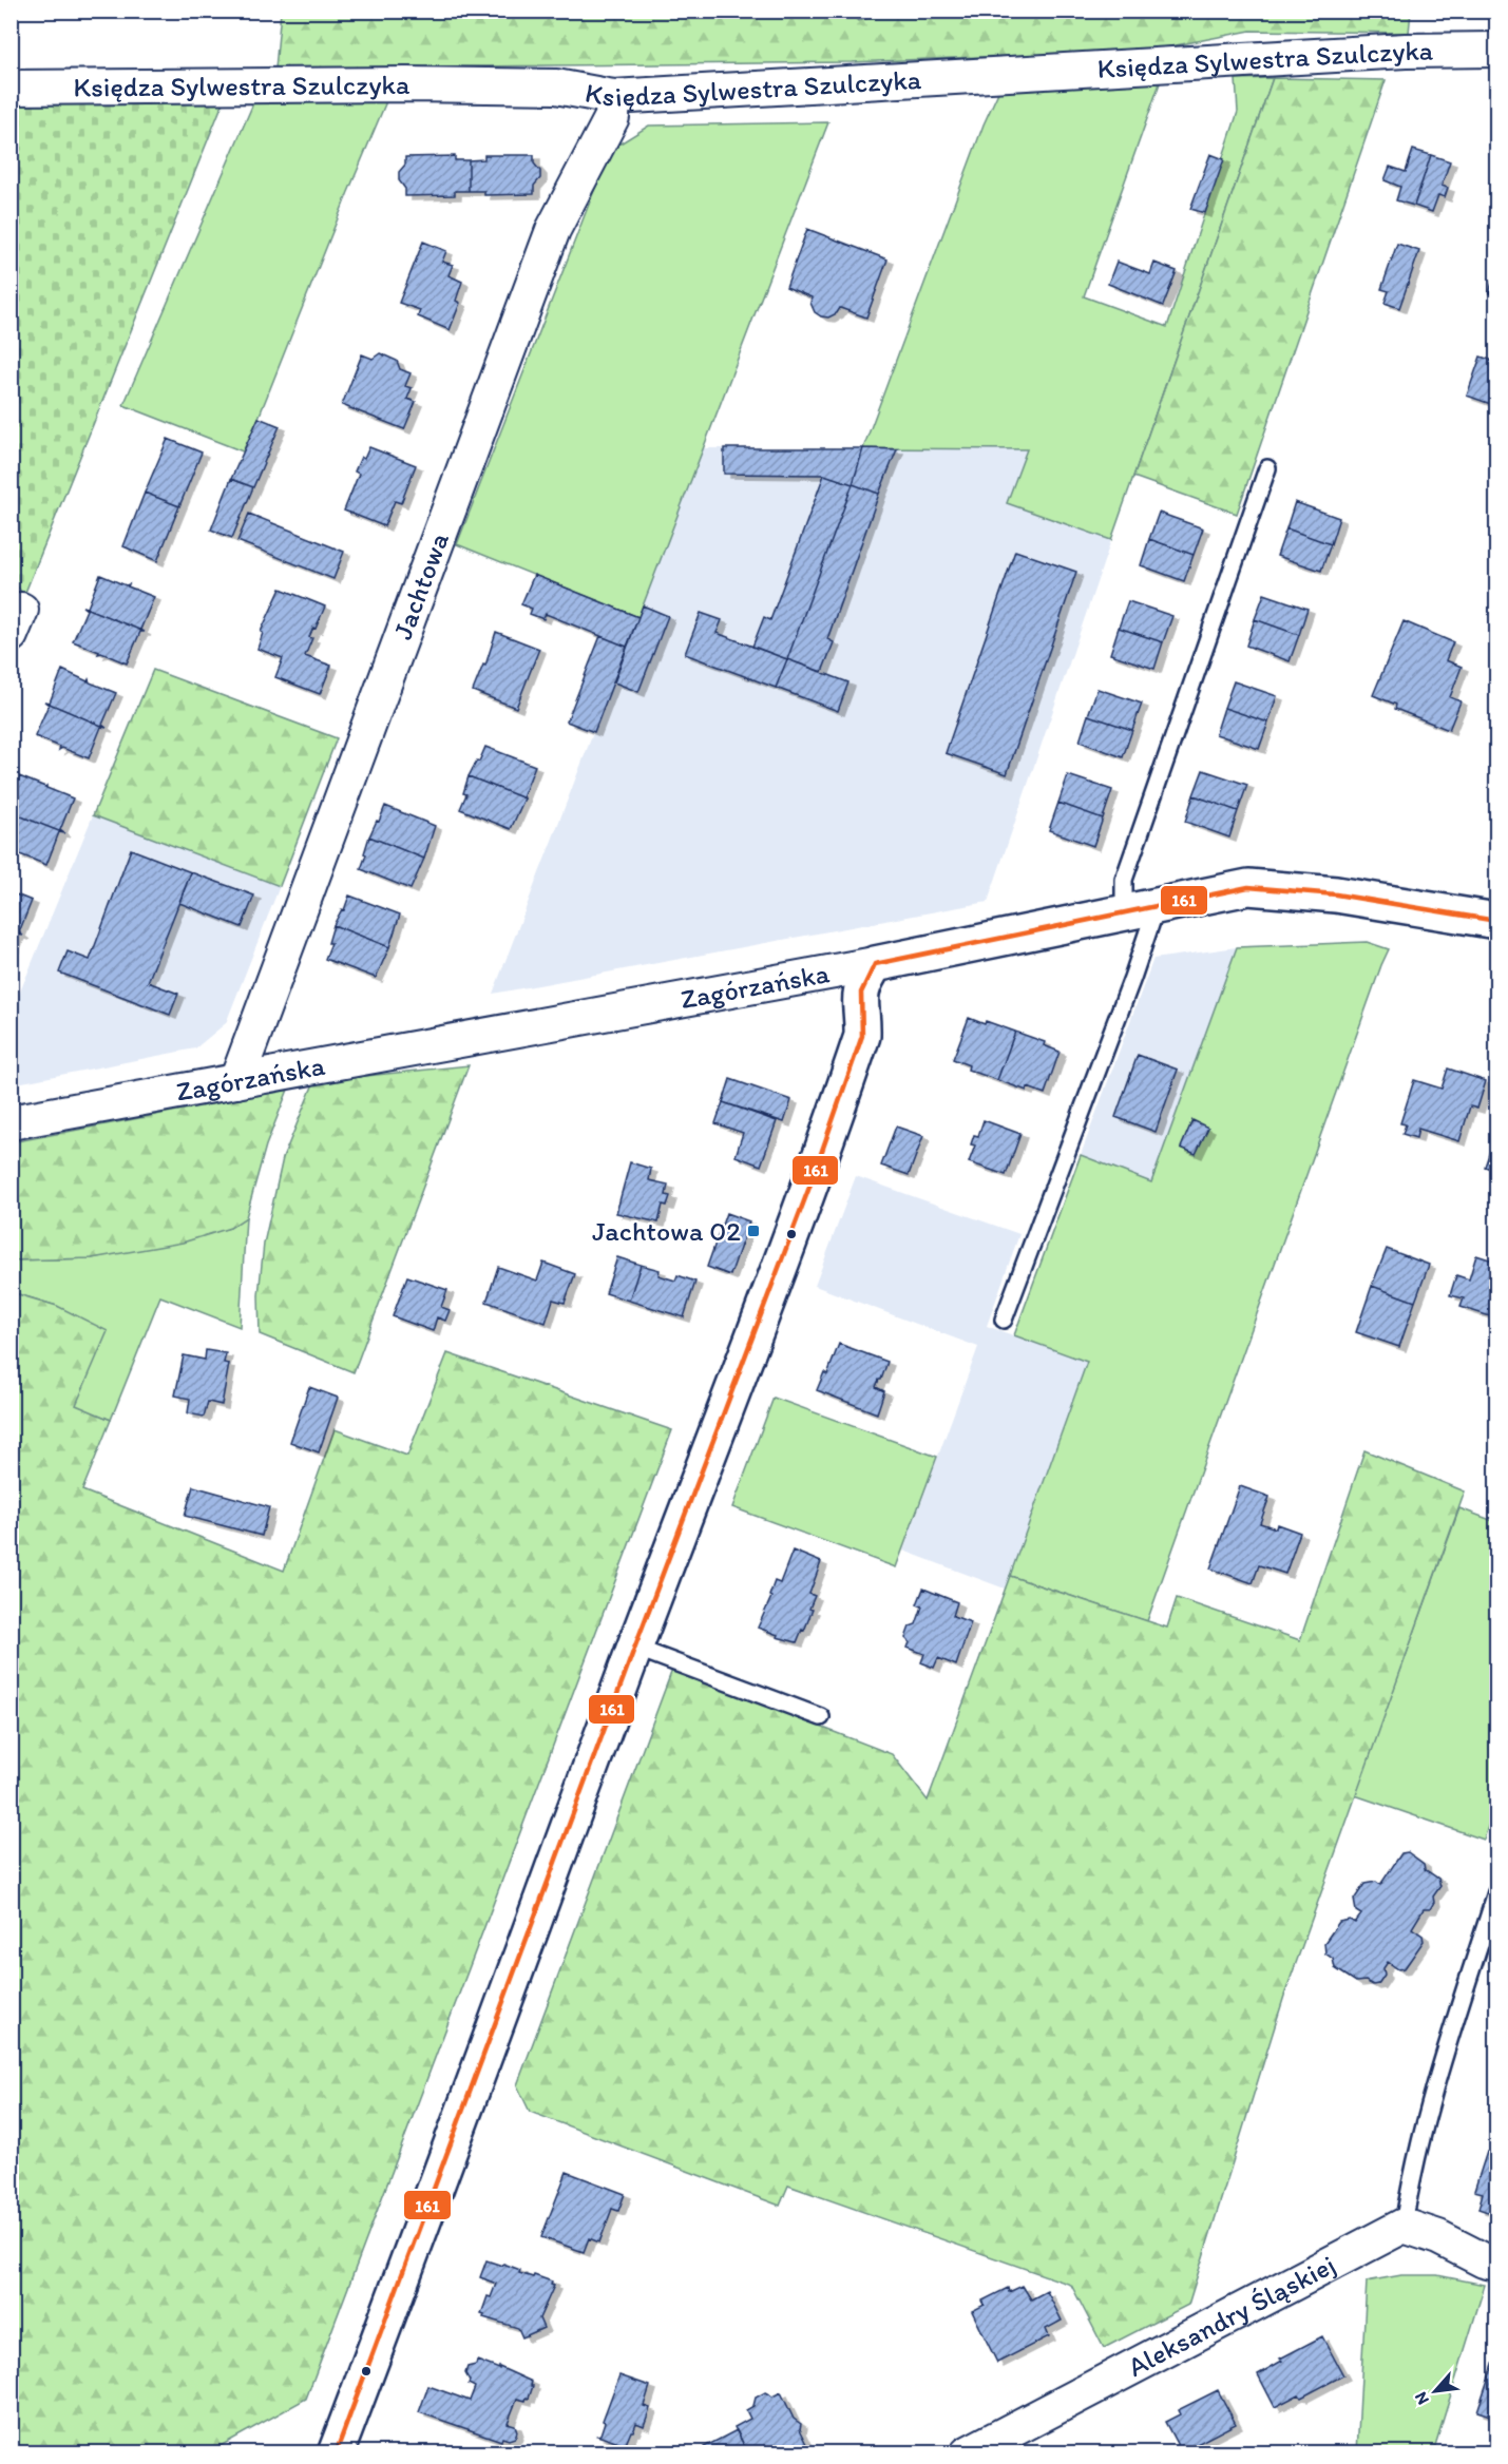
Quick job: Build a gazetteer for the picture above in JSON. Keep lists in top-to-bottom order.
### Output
{
  "streets": {
    "street": [
      "Księdza Sylwestra Szulczyka",
      "Jachtowa",
      "Zagórzańska",
      "Aleksandry Śląskiej"
    ]
  },
  "crossings": [
    ["Księdza Sylwestra Szulczyka", "Jachtowa"],
    ["Jachtowa", "Zagórzańska"]
  ],
  "places": {
    "transit": ["Jachtowa 02"]
  },
  "lines": ["transit line 161"],
  "north": "bottom left"
}
